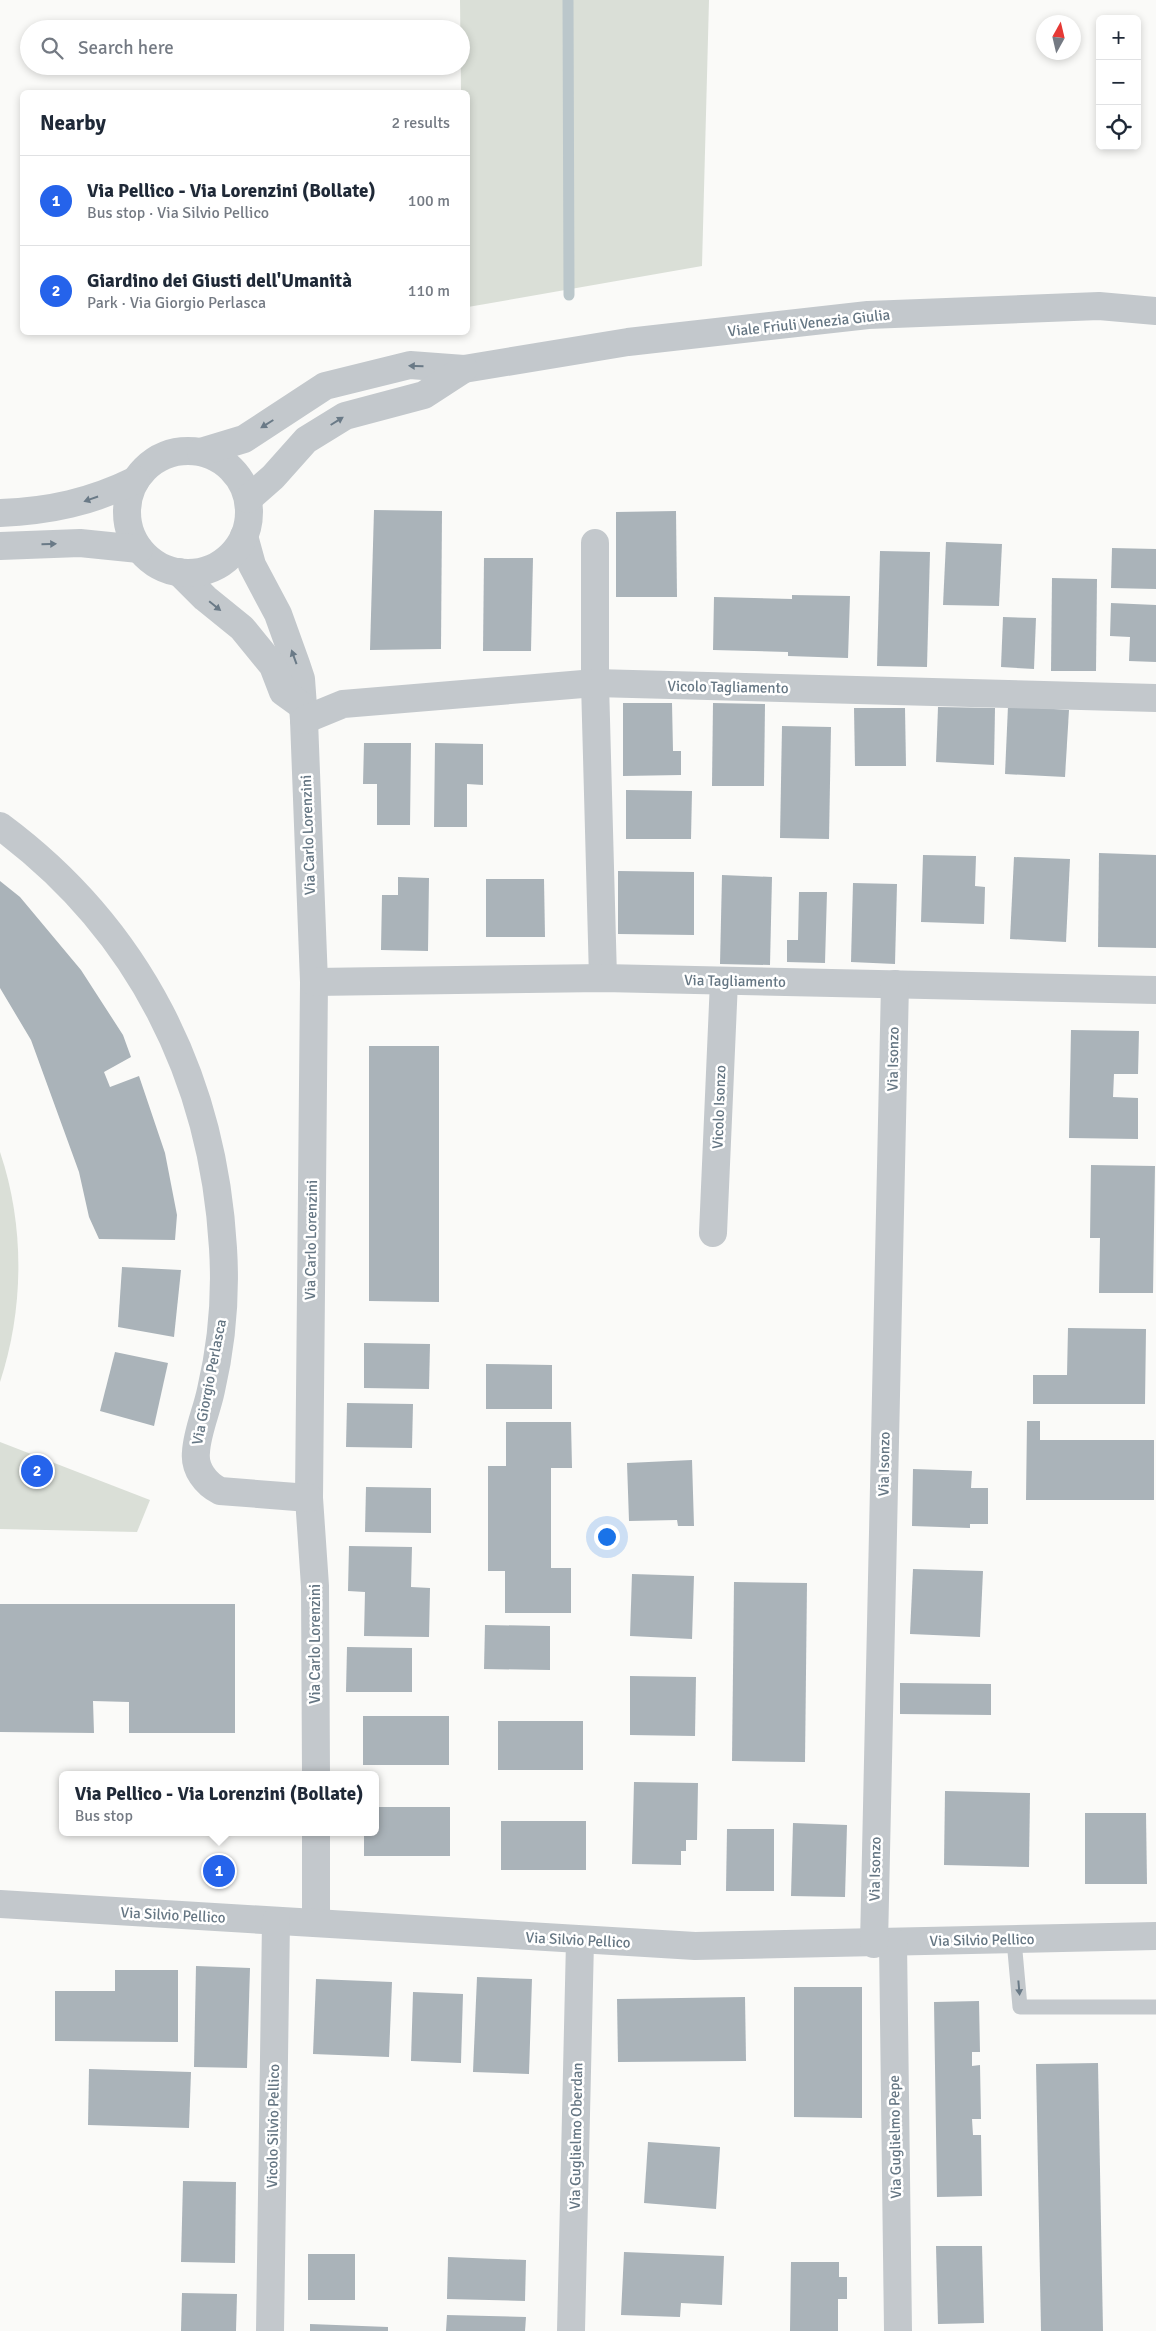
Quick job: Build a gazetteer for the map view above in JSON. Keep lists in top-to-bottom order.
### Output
{
  "streets": {
    "street": [
      "Viale Friuli Venezia Giulia",
      "Vicolo Tagliamento",
      "Via Carlo Lorenzini",
      "Via Tagliamento",
      "Via Isonzo",
      "Vicolo Isonzo",
      "Via Giorgio Perlasca",
      "Via Silvio Pellico",
      "Vicolo Silvio Pellico",
      "Via Guglielmo Oberdan",
      "Via Guglielmo Pepe"
    ]
  },
  "crossings": [
    ["Viale Friuli Venezia Giulia", "Via Carlo Lorenzini"],
    ["Vicolo Tagliamento", "Via Carlo Lorenzini"],
    ["Via Carlo Lorenzini", "Via Tagliamento"],
    ["Via Carlo Lorenzini", "Via Giorgio Perlasca"],
    ["Via Tagliamento", "Via Isonzo"],
    ["Via Tagliamento", "Vicolo Isonzo"],
    ["Via Isonzo", "Via Silvio Pellico"],
    ["Via Isonzo", "Via Guglielmo Pepe"],
    ["Via Silvio Pellico", "Vicolo Silvio Pellico"],
    ["Via Silvio Pellico", "Via Guglielmo Oberdan"],
    ["Via Silvio Pellico", "Via Guglielmo Pepe"]
  ],
  "north": "top",
  "page": {
    "map_buttons": ["+", "−"],
    "search": "Search here",
    "heading": ["Nearby", "2 results"],
    "list": [
      {
        "mark": "1",
        "name": "Via Pellico - Via Lorenzini (Bollate)",
        "note": "Bus stop · Via Silvio Pellico",
        "value": "100 m"
      },
      {
        "mark": "2",
        "name": "Giardino dei Giusti dell'Umanità",
        "note": "Park · Via Giorgio Perlasca",
        "value": "110 m"
      }
    ],
    "pins": ["2", "1"],
    "popup": ["Via Pellico - Via Lorenzini (Bollate)", "Bus stop"]
  }
}
